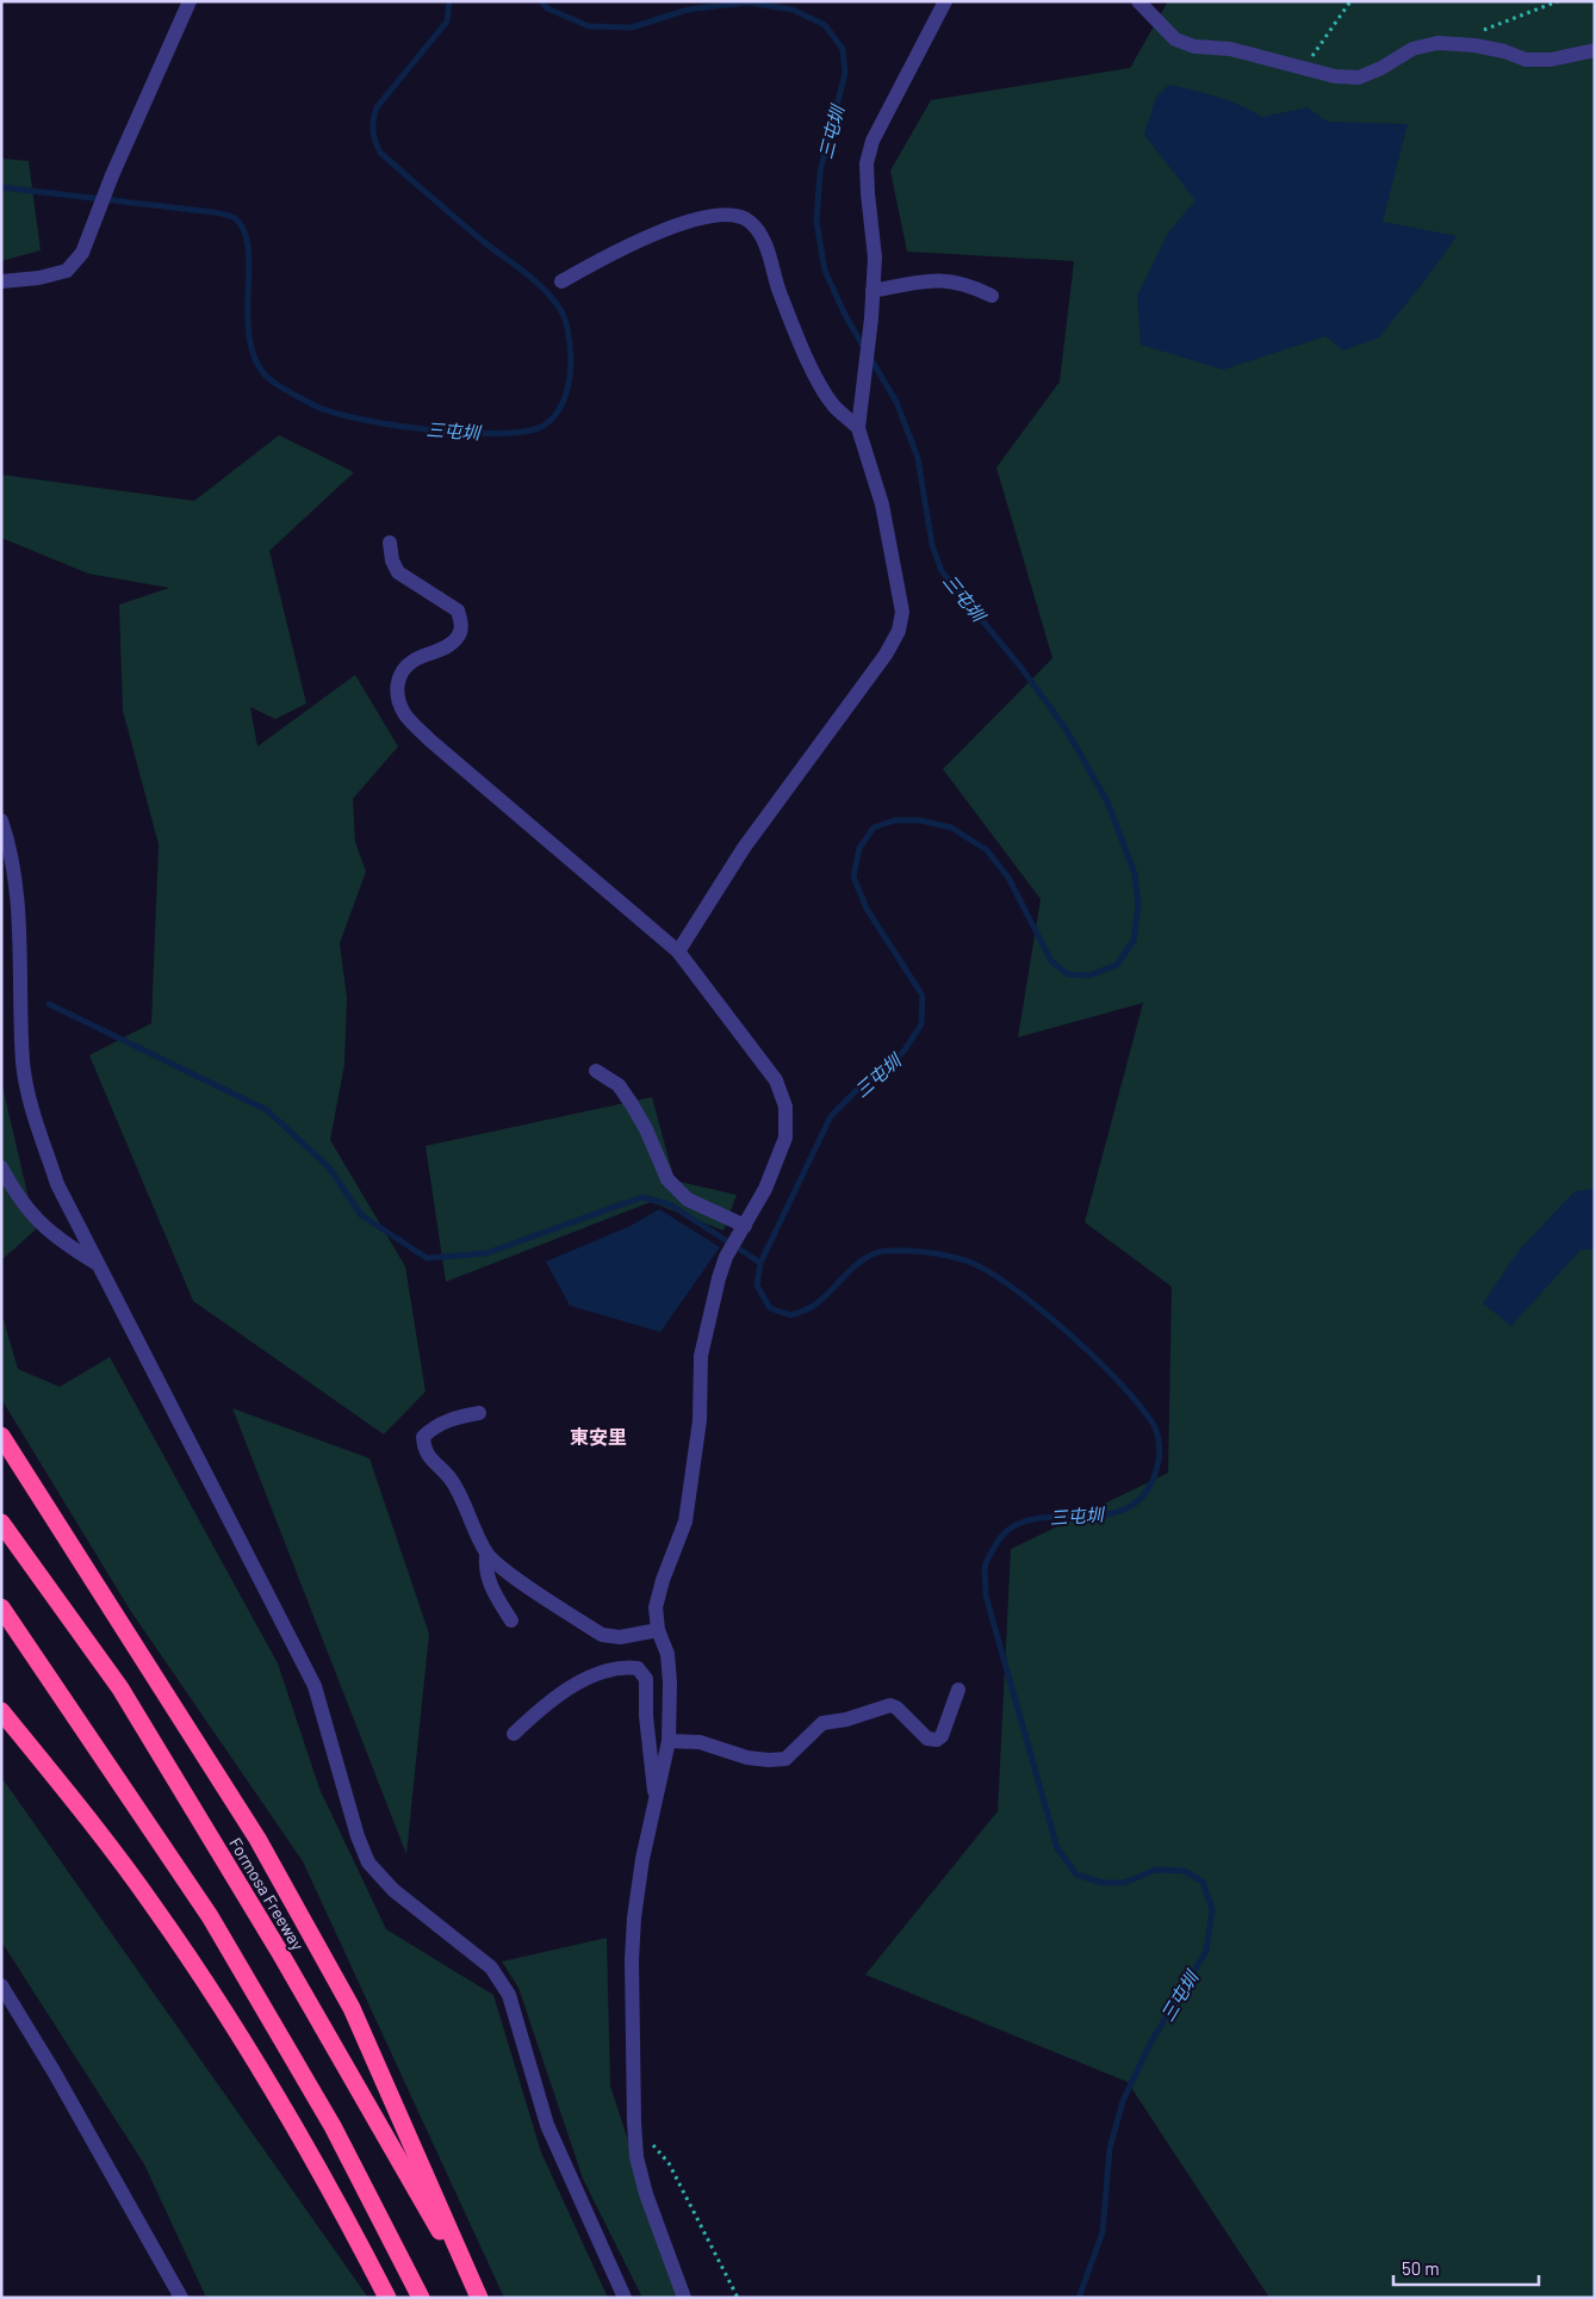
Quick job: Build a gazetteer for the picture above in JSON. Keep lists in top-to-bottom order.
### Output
{
  "streets": {
    "highway": ["Formosa Freeway"]
  },
  "districts": ["東安里"],
  "water": ["三屯圳"],
  "scale_bar": "50 m"
}
